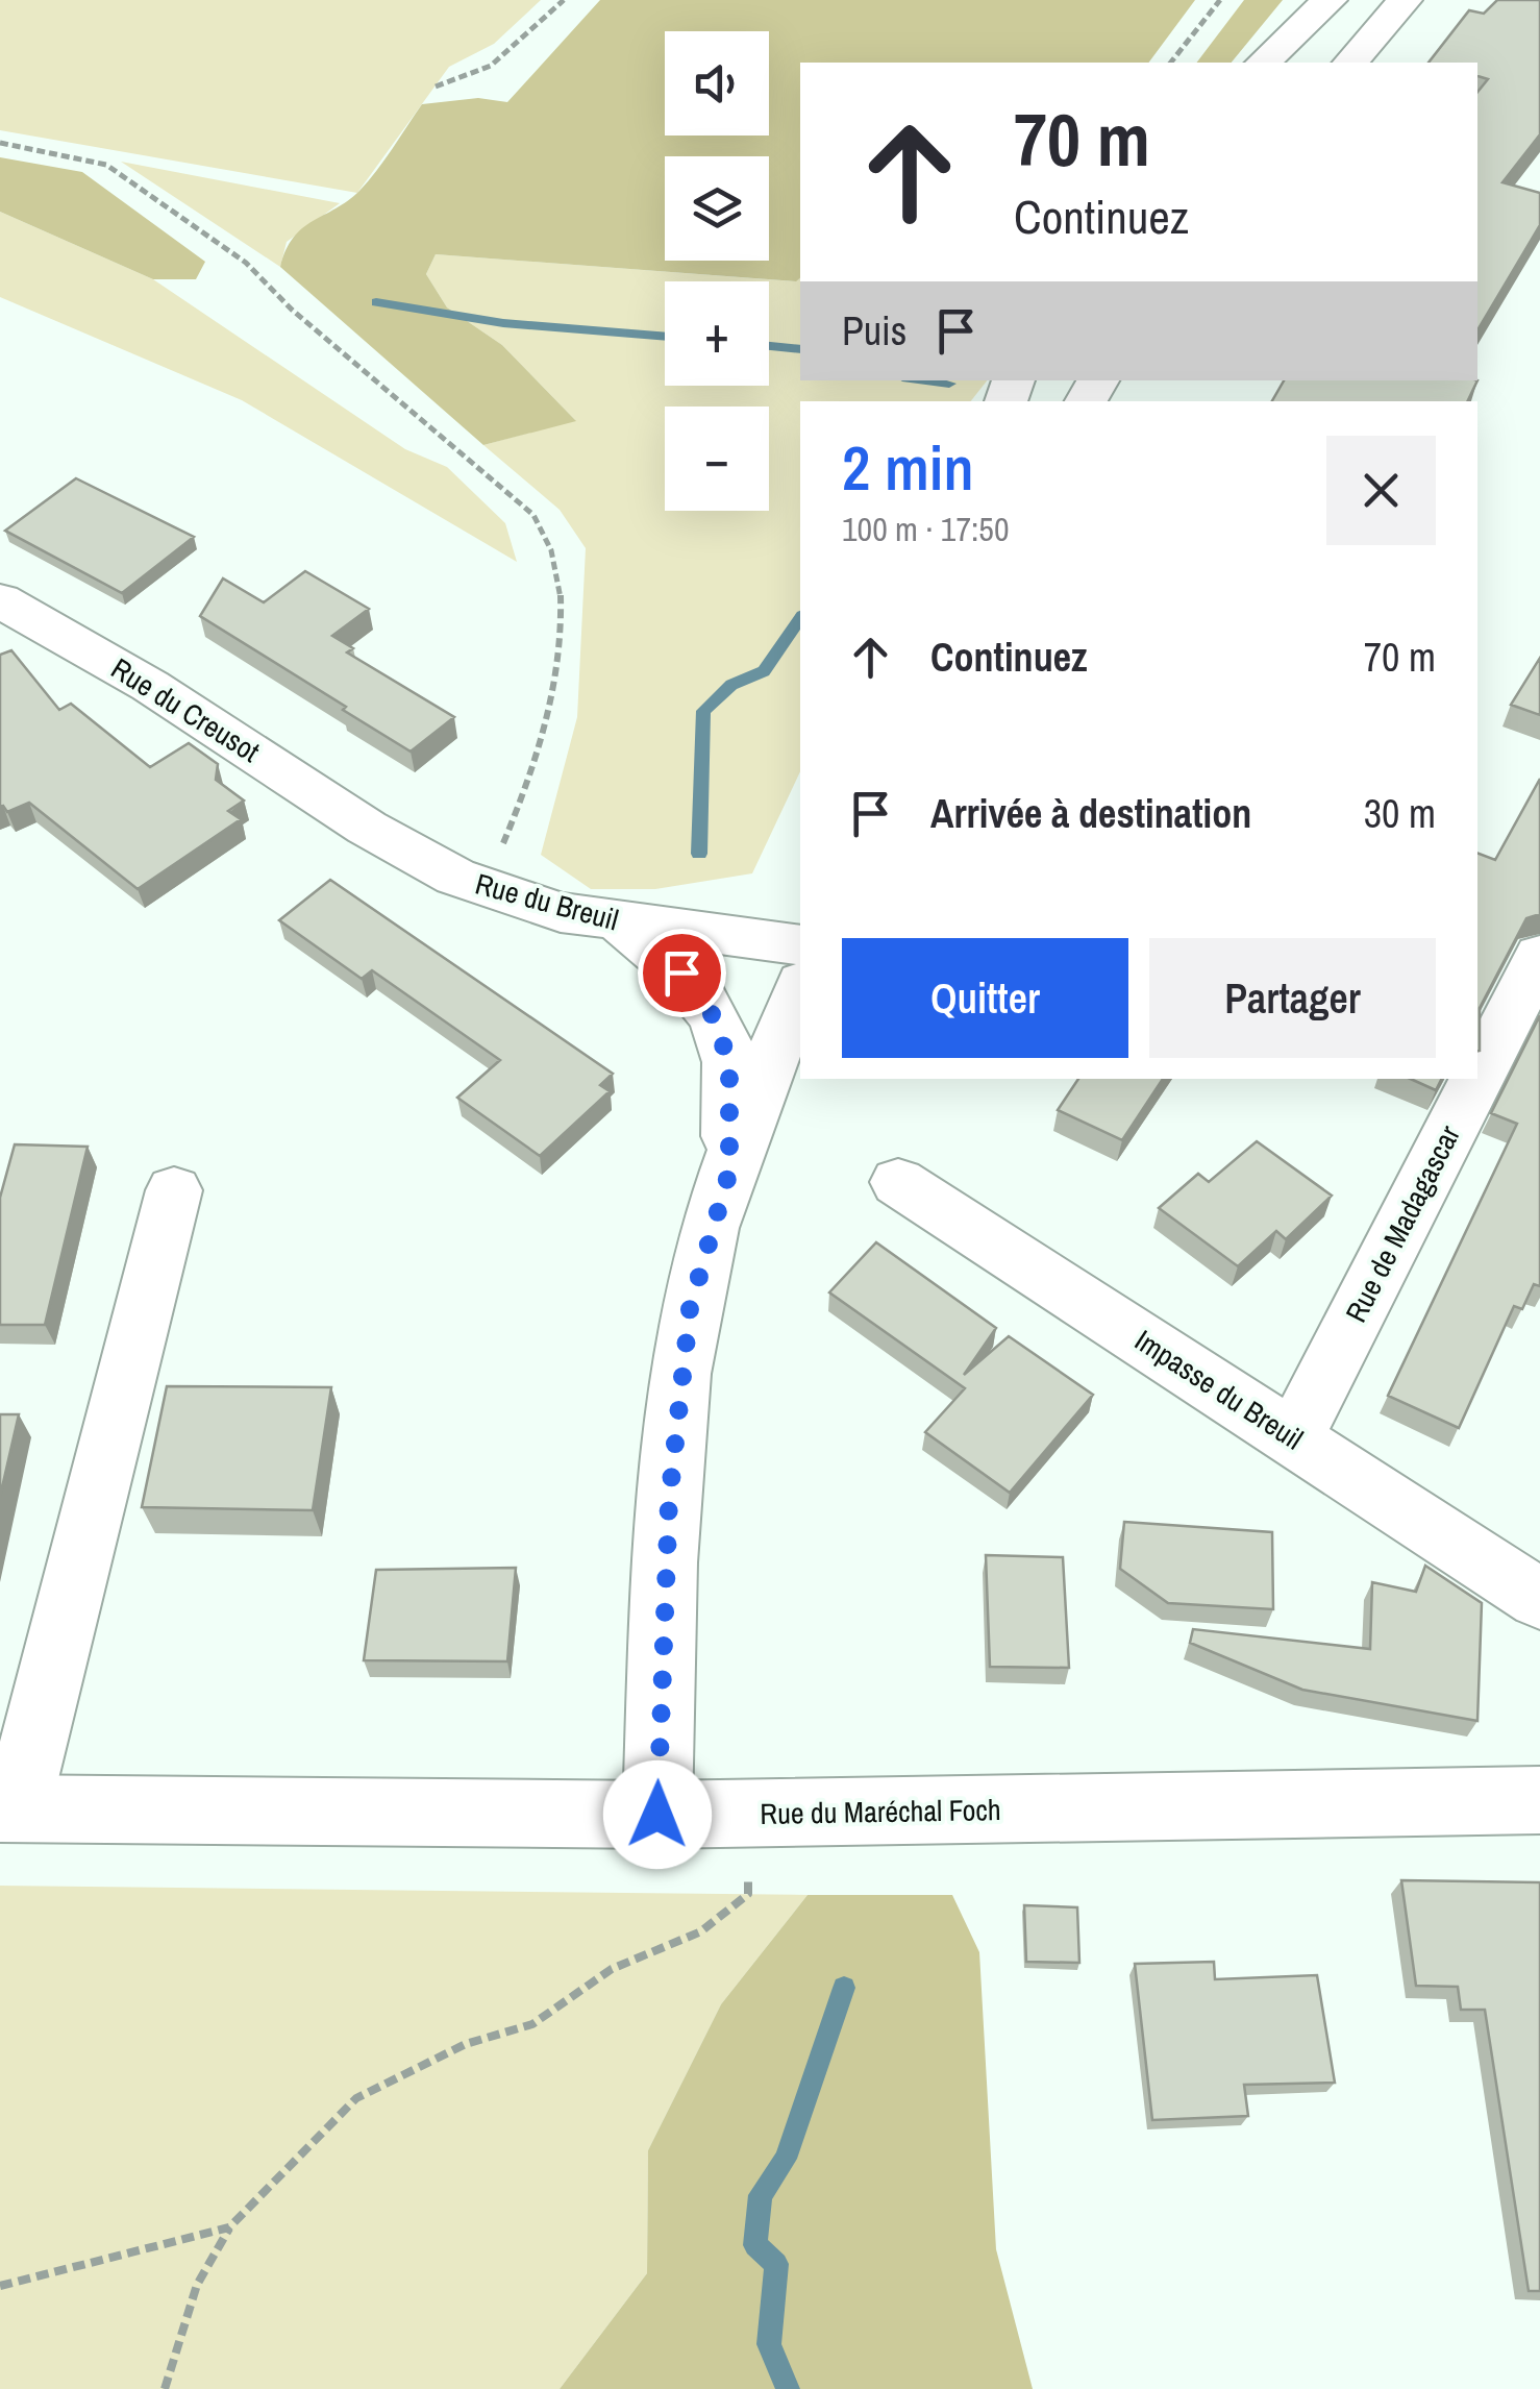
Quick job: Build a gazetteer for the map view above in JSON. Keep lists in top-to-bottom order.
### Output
{
  "streets": {
    "street": [
      "Rue du Creusot",
      "Rue du Breuil",
      "Rue de Madagascar",
      "Impasse du Breuil",
      "Rue du Maréchal Foch"
    ]
  },
  "crossings": [
    ["Rue du Creusot", "Rue du Breuil"],
    ["Rue de Madagascar", "Impasse du Breuil"]
  ],
  "page": {
    "map_buttons": ["+", "−"],
    "turn": ["70 m", "Continuez"],
    "then": "Puis",
    "heading": ["2 min", "100 m · 17:50"],
    "list": [
      {
        "name": "Continuez",
        "value": "70 m"
      },
      {
        "name": "Arrivée à destination",
        "value": "30 m"
      }
    ],
    "buttons": ["Quitter", "Partager"]
  }
}
